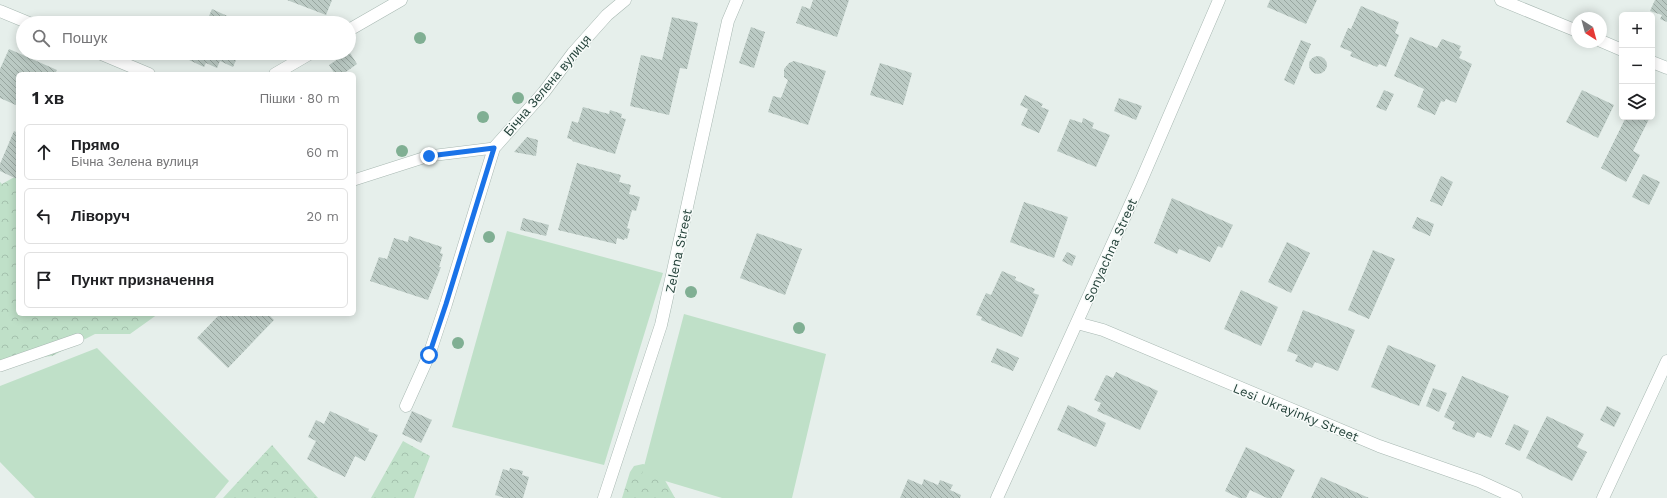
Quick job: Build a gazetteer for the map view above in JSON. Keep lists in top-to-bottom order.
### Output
{
  "streets": {
    "street": [
      "Бічна Зелена вулиця",
      "Sonyachna Street",
      "Zelena Street",
      "Lesi Ukrayinky Street"
    ]
  },
  "crossings": [
    ["Sonyachna Street", "Lesi Ukrayinky Street"]
  ],
  "north": "bottom right",
  "page": {
    "map_buttons": ["+", "−"],
    "search": "Пошук",
    "heading": ["1 хв", "Пішки · 80 m"],
    "list": [
      ["Прямо", "Бічна Зелена вулиця", "60 m"],
      ["Ліворуч", "20 m"],
      "Пункт призначення"
    ]
  }
}
